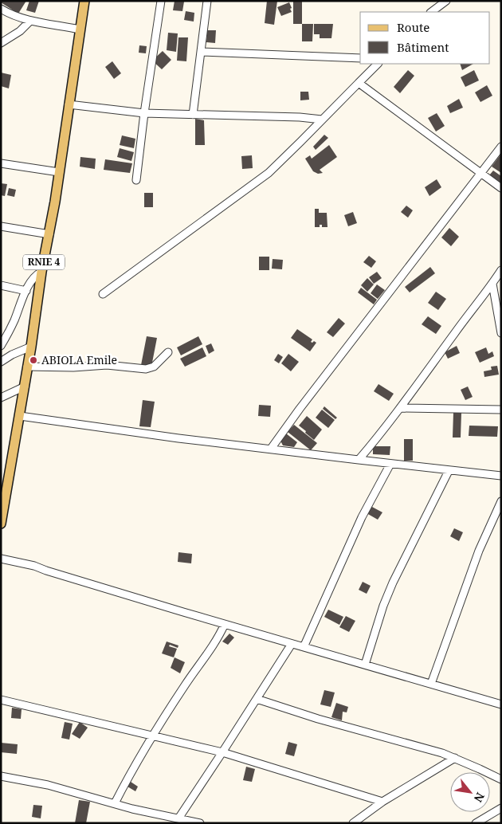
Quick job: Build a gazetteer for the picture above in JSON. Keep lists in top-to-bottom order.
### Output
{
  "streets": {
    "main road": ["RNIE 4"]
  },
  "places": ["ABIOLA Emile"],
  "legend": ["Route", "Bâtiment"],
  "north": "bottom right"
}
